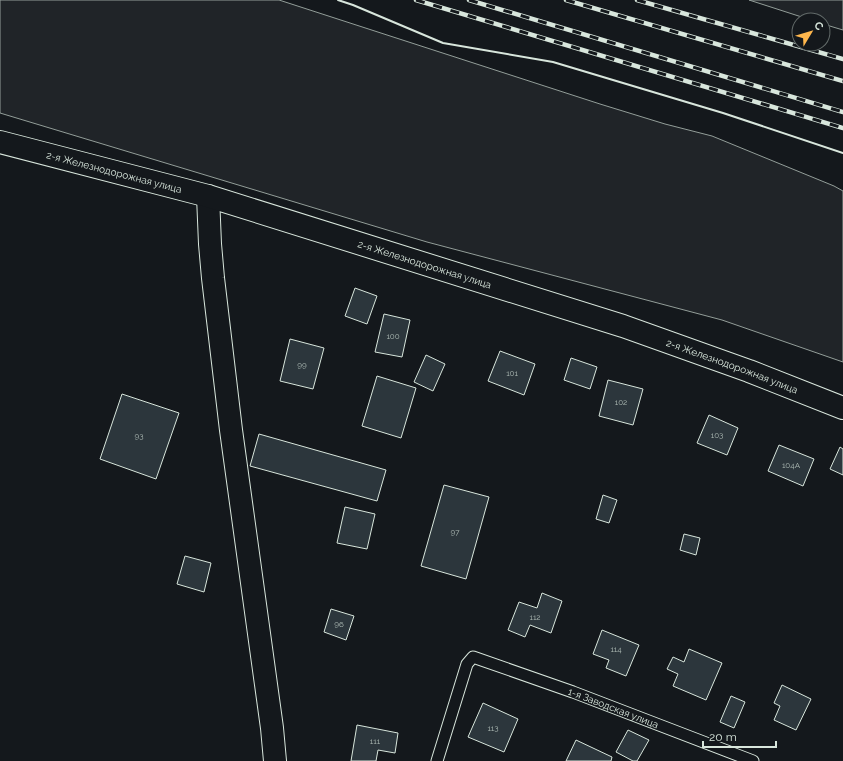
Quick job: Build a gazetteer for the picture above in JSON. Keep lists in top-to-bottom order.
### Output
{
  "streets": {
    "street": ["2-я Железнодорожная улица"],
    "lane": ["1-я Заводская улица"]
  },
  "house_numbers": [
    "100",
    "99",
    "101",
    "102",
    "103",
    "93",
    "104А",
    "97",
    "112",
    "96",
    "114",
    "113",
    "111"
  ],
  "scale_bar": "20 m",
  "north": "top right"
}
